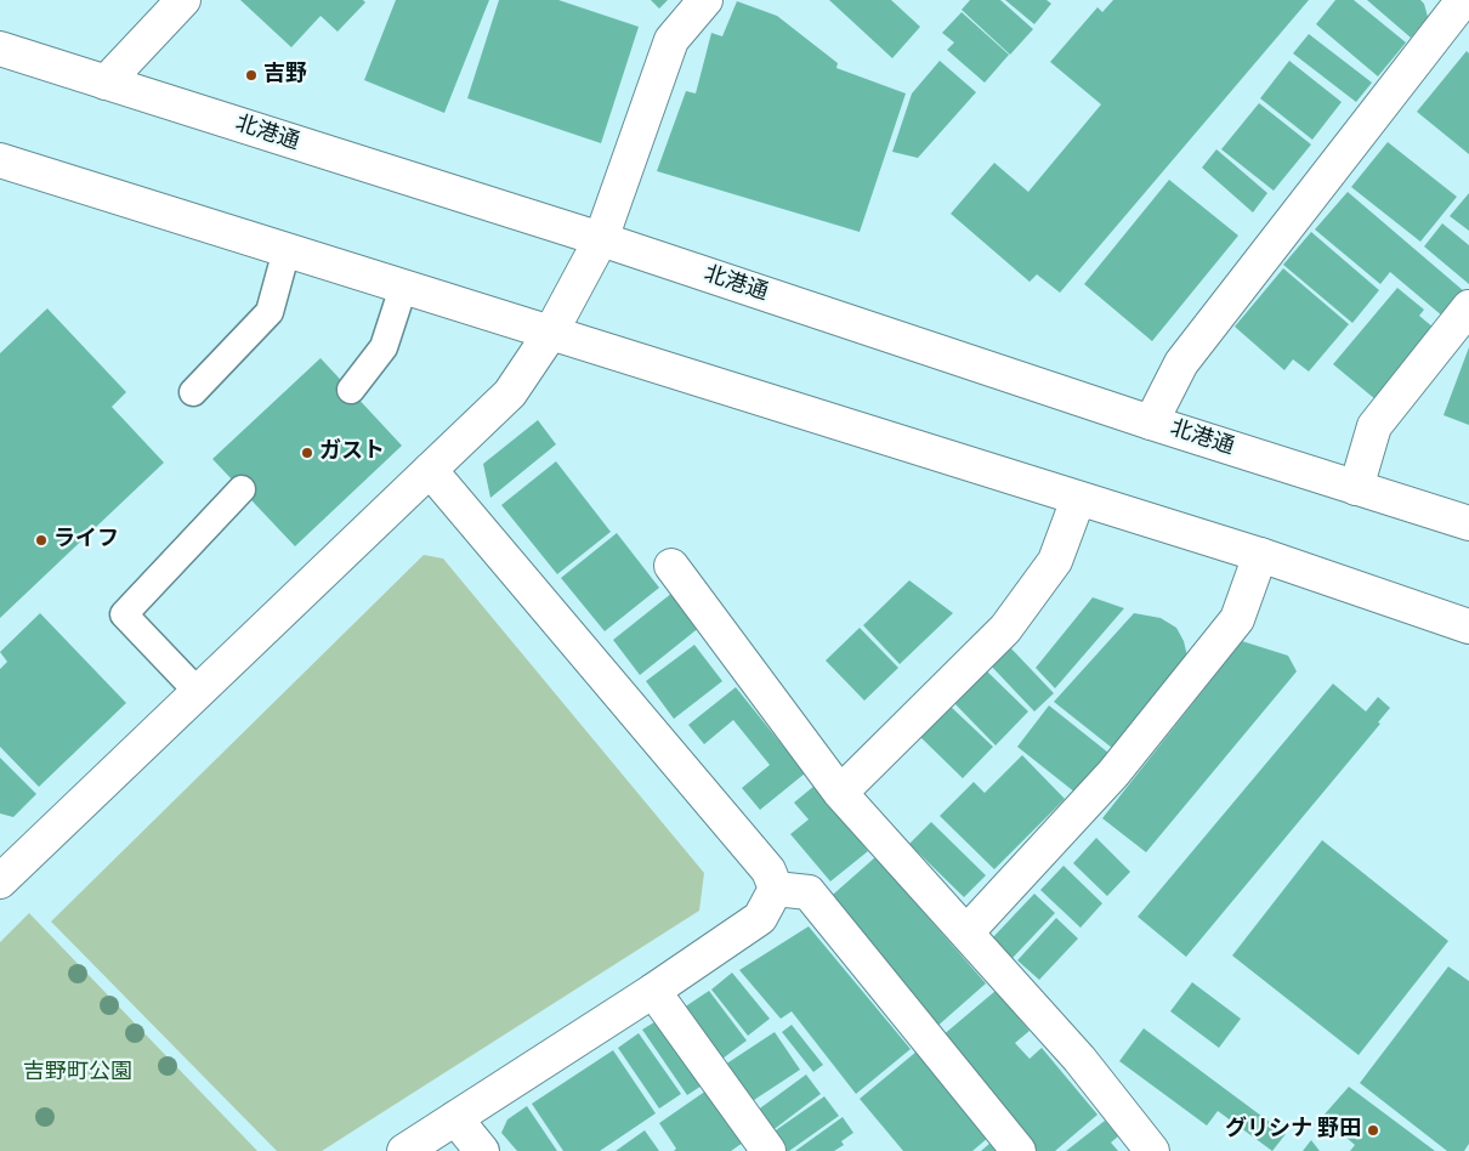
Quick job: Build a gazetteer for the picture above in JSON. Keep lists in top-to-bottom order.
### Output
{
  "streets": {
    "street": ["北港通"]
  },
  "parks": ["吉野町公園"],
  "places": [
    "吉野",
    "ガスト",
    "ライフ",
    "グリシナ 野田"
  ]
}
